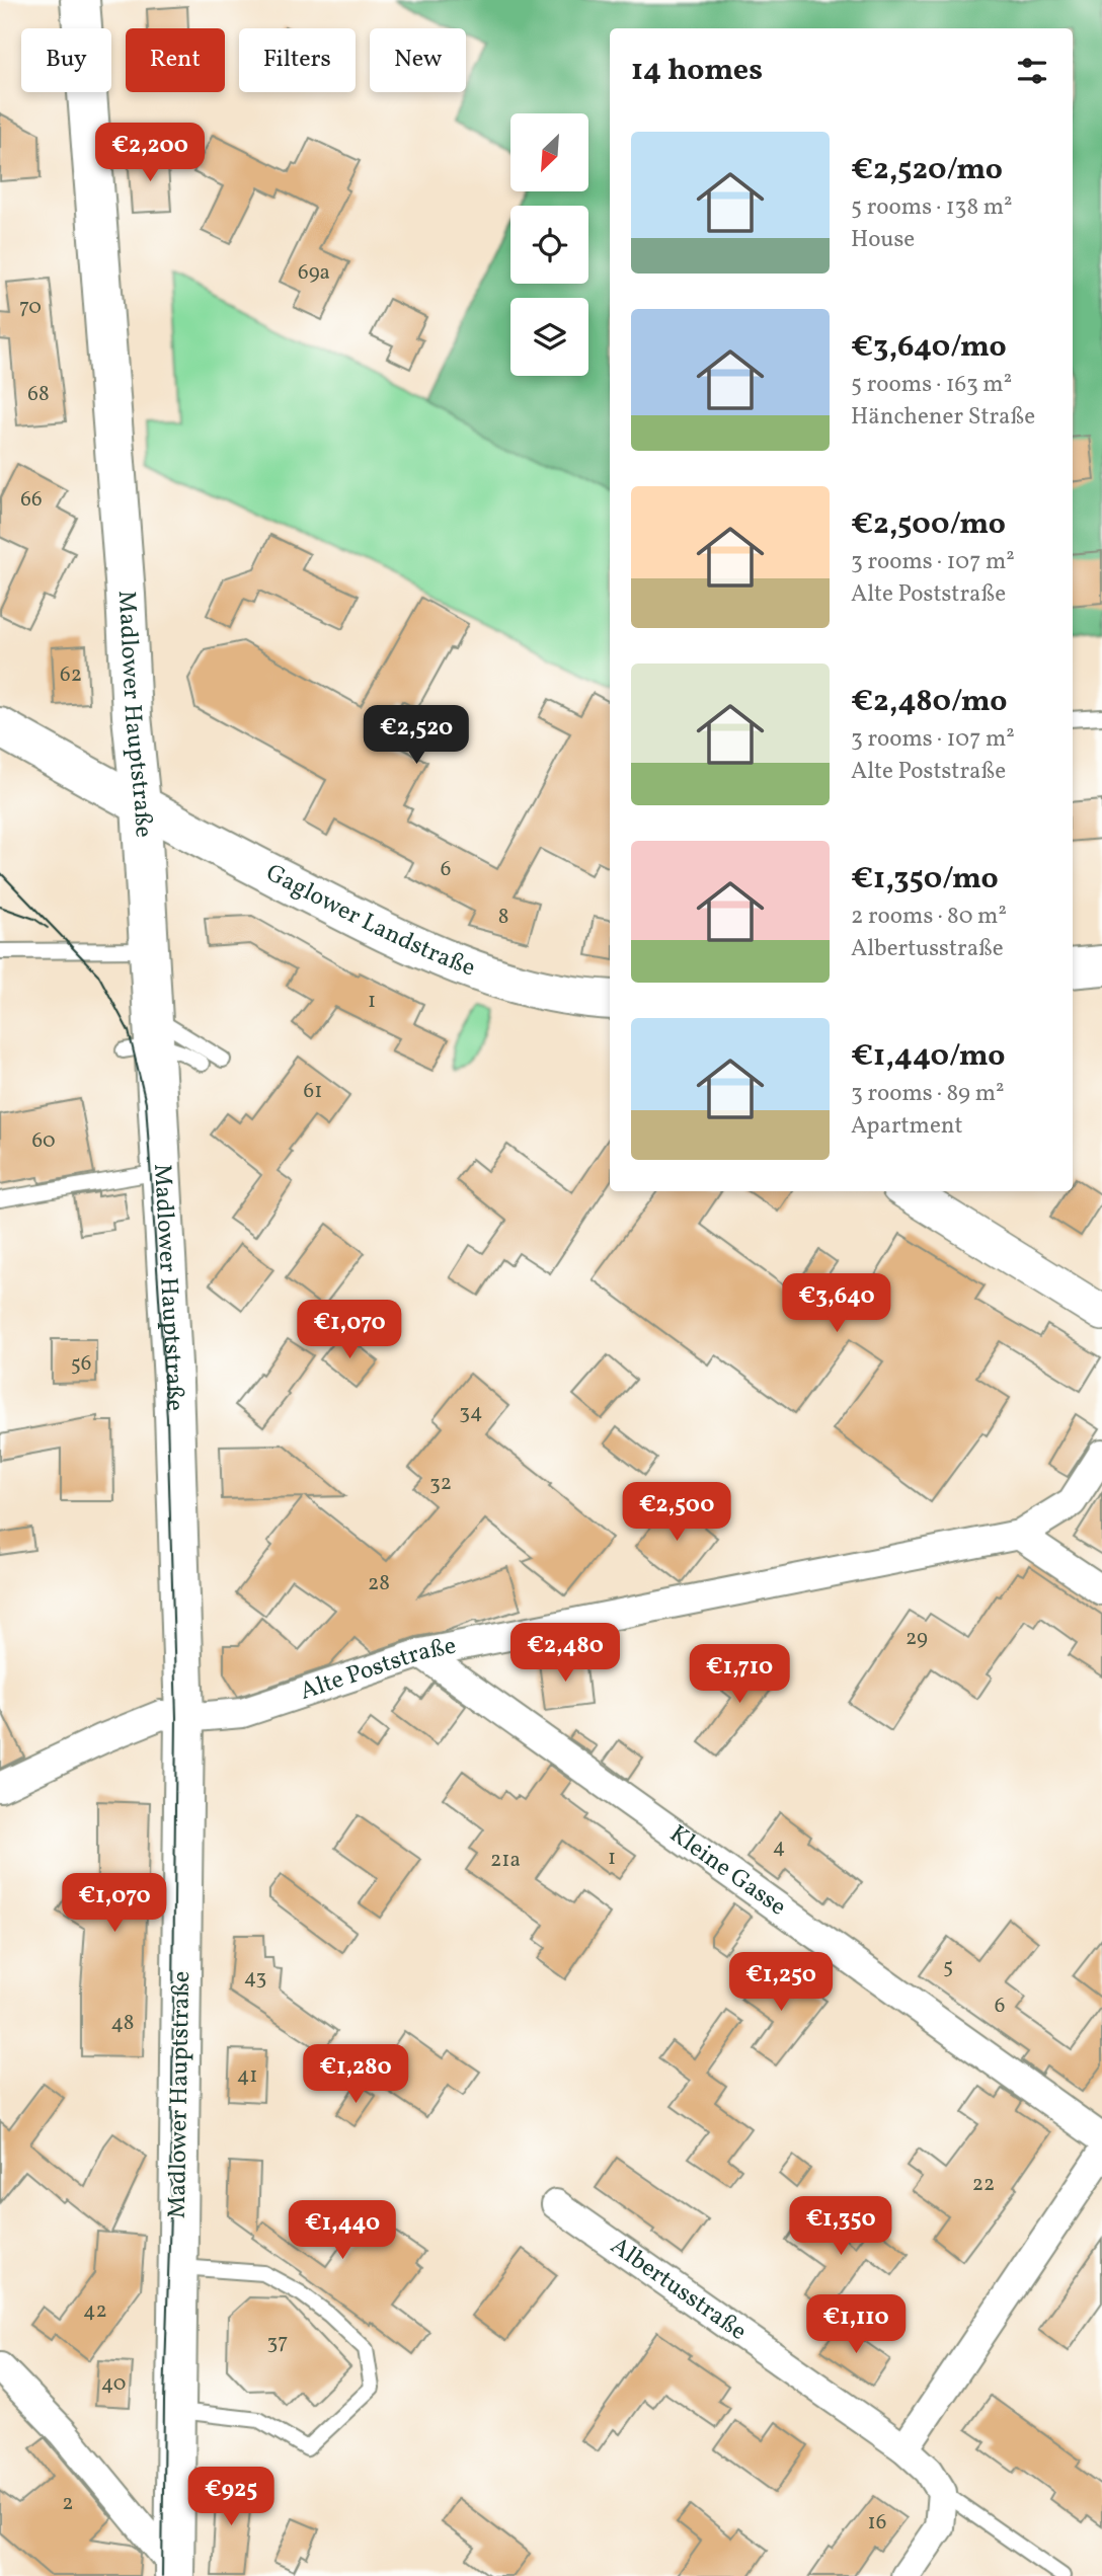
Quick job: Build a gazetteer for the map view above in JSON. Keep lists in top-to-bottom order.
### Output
{
  "streets": {
    "main road": ["Madlower Hauptstraße", "Gaglower Landstraße"],
    "street": ["Alte Poststraße", "Kleine Gasse", "Albertusstraße"]
  },
  "crossings": [
    ["Madlower Hauptstraße", "Gaglower Landstraße"],
    ["Madlower Hauptstraße", "Alte Poststraße"],
    ["Alte Poststraße", "Kleine Gasse"]
  ],
  "house_numbers": [
    "69a",
    "70",
    "68",
    "66",
    "62",
    "6",
    "8",
    "1",
    "61",
    "60",
    "56",
    "34",
    "32",
    "28",
    "29",
    "4",
    "1",
    "21a",
    "5",
    "43",
    "6",
    "48",
    "41",
    "22",
    "42",
    "37",
    "40",
    "2",
    "16"
  ],
  "north": "bottom left",
  "page": {
    "chip": [
      "Buy",
      "Rent",
      "Filters",
      "New"
    ],
    "heading": "14 homes",
    "list": [
      {
        "name": "€2,520/mo",
        "note": "5 rooms · 138 m² · House"
      },
      {
        "name": "€3,640/mo",
        "note": "5 rooms · 163 m² · Hänchener Straße"
      },
      {
        "name": "€2,500/mo",
        "note": "3 rooms · 107 m² · Alte Poststraße"
      },
      {
        "name": "€2,480/mo",
        "note": "3 rooms · 107 m² · Alte Poststraße"
      },
      {
        "name": "€1,350/mo",
        "note": "2 rooms · 80 m² · Albertusstraße"
      },
      {
        "name": "€1,440/mo",
        "note": "3 rooms · 89 m² · Apartment"
      }
    ],
    "price": [
      "€2,200",
      "€2,520",
      "€3,640",
      "€1,070",
      "€2,500",
      "€2,480",
      "€1,710",
      "€1,070",
      "€1,250",
      "€1,280",
      "€1,350",
      "€1,440",
      "€1,110",
      "€925"
    ]
  }
}
